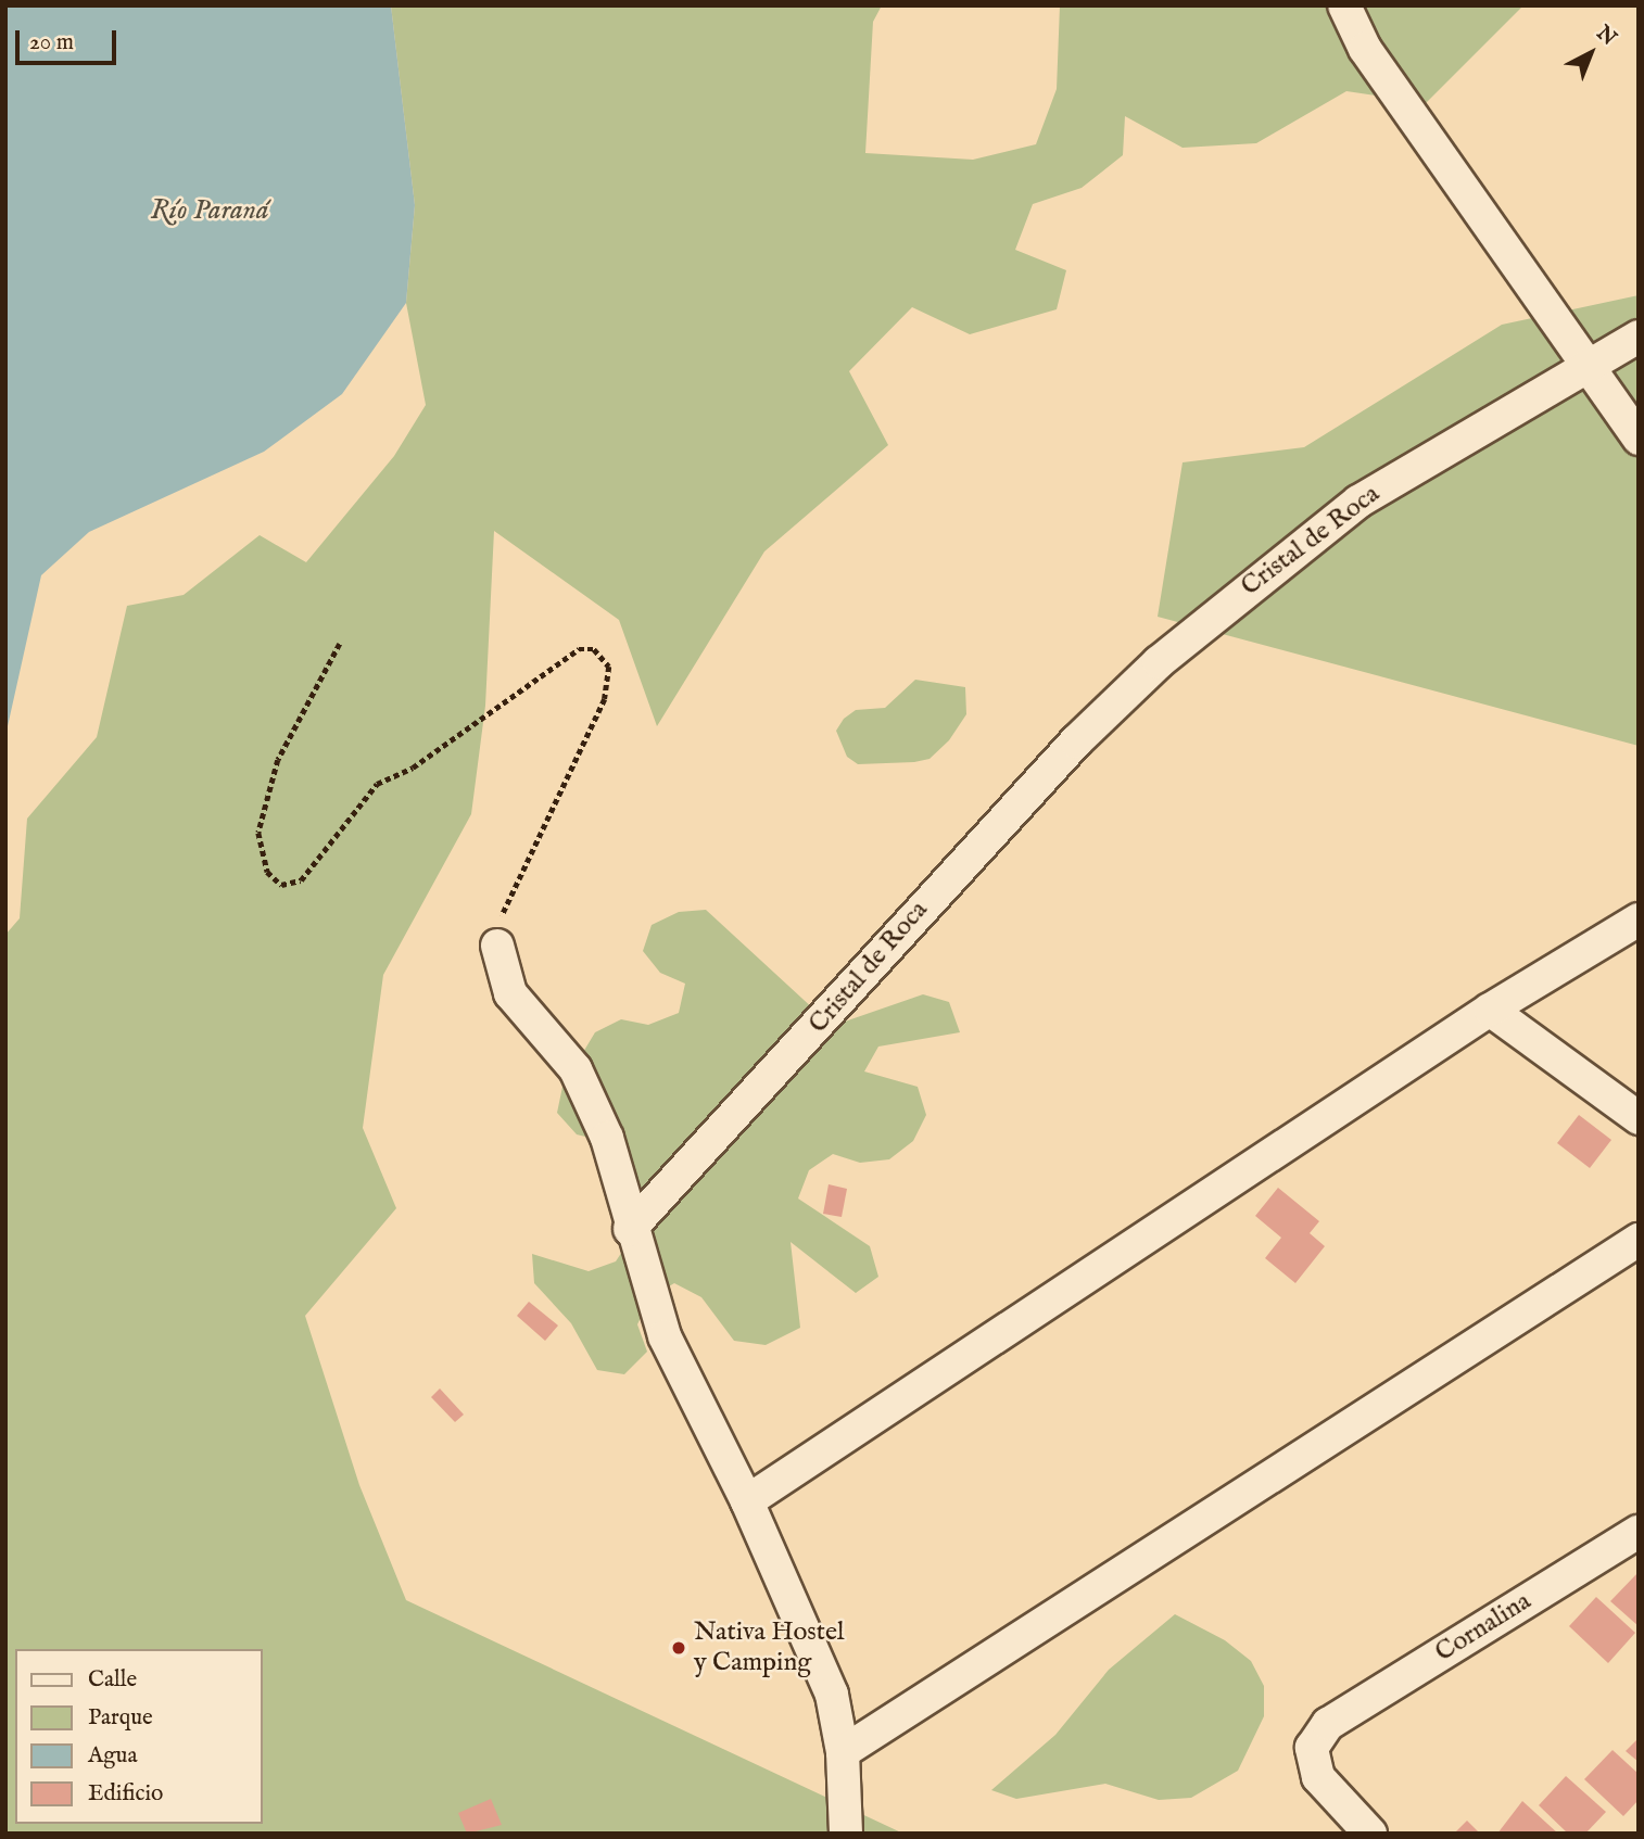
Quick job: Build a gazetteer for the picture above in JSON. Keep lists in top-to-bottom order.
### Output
{
  "streets": {
    "street": ["Cristal de Roca", "Cornalina"]
  },
  "water": ["Río Paraná"],
  "places": ["Nativa Hostel y Camping"],
  "legend": [
    "Calle",
    "Parque",
    "Agua",
    "Edificio"
  ],
  "scale_bar": "20 m",
  "north": "top right"
}
